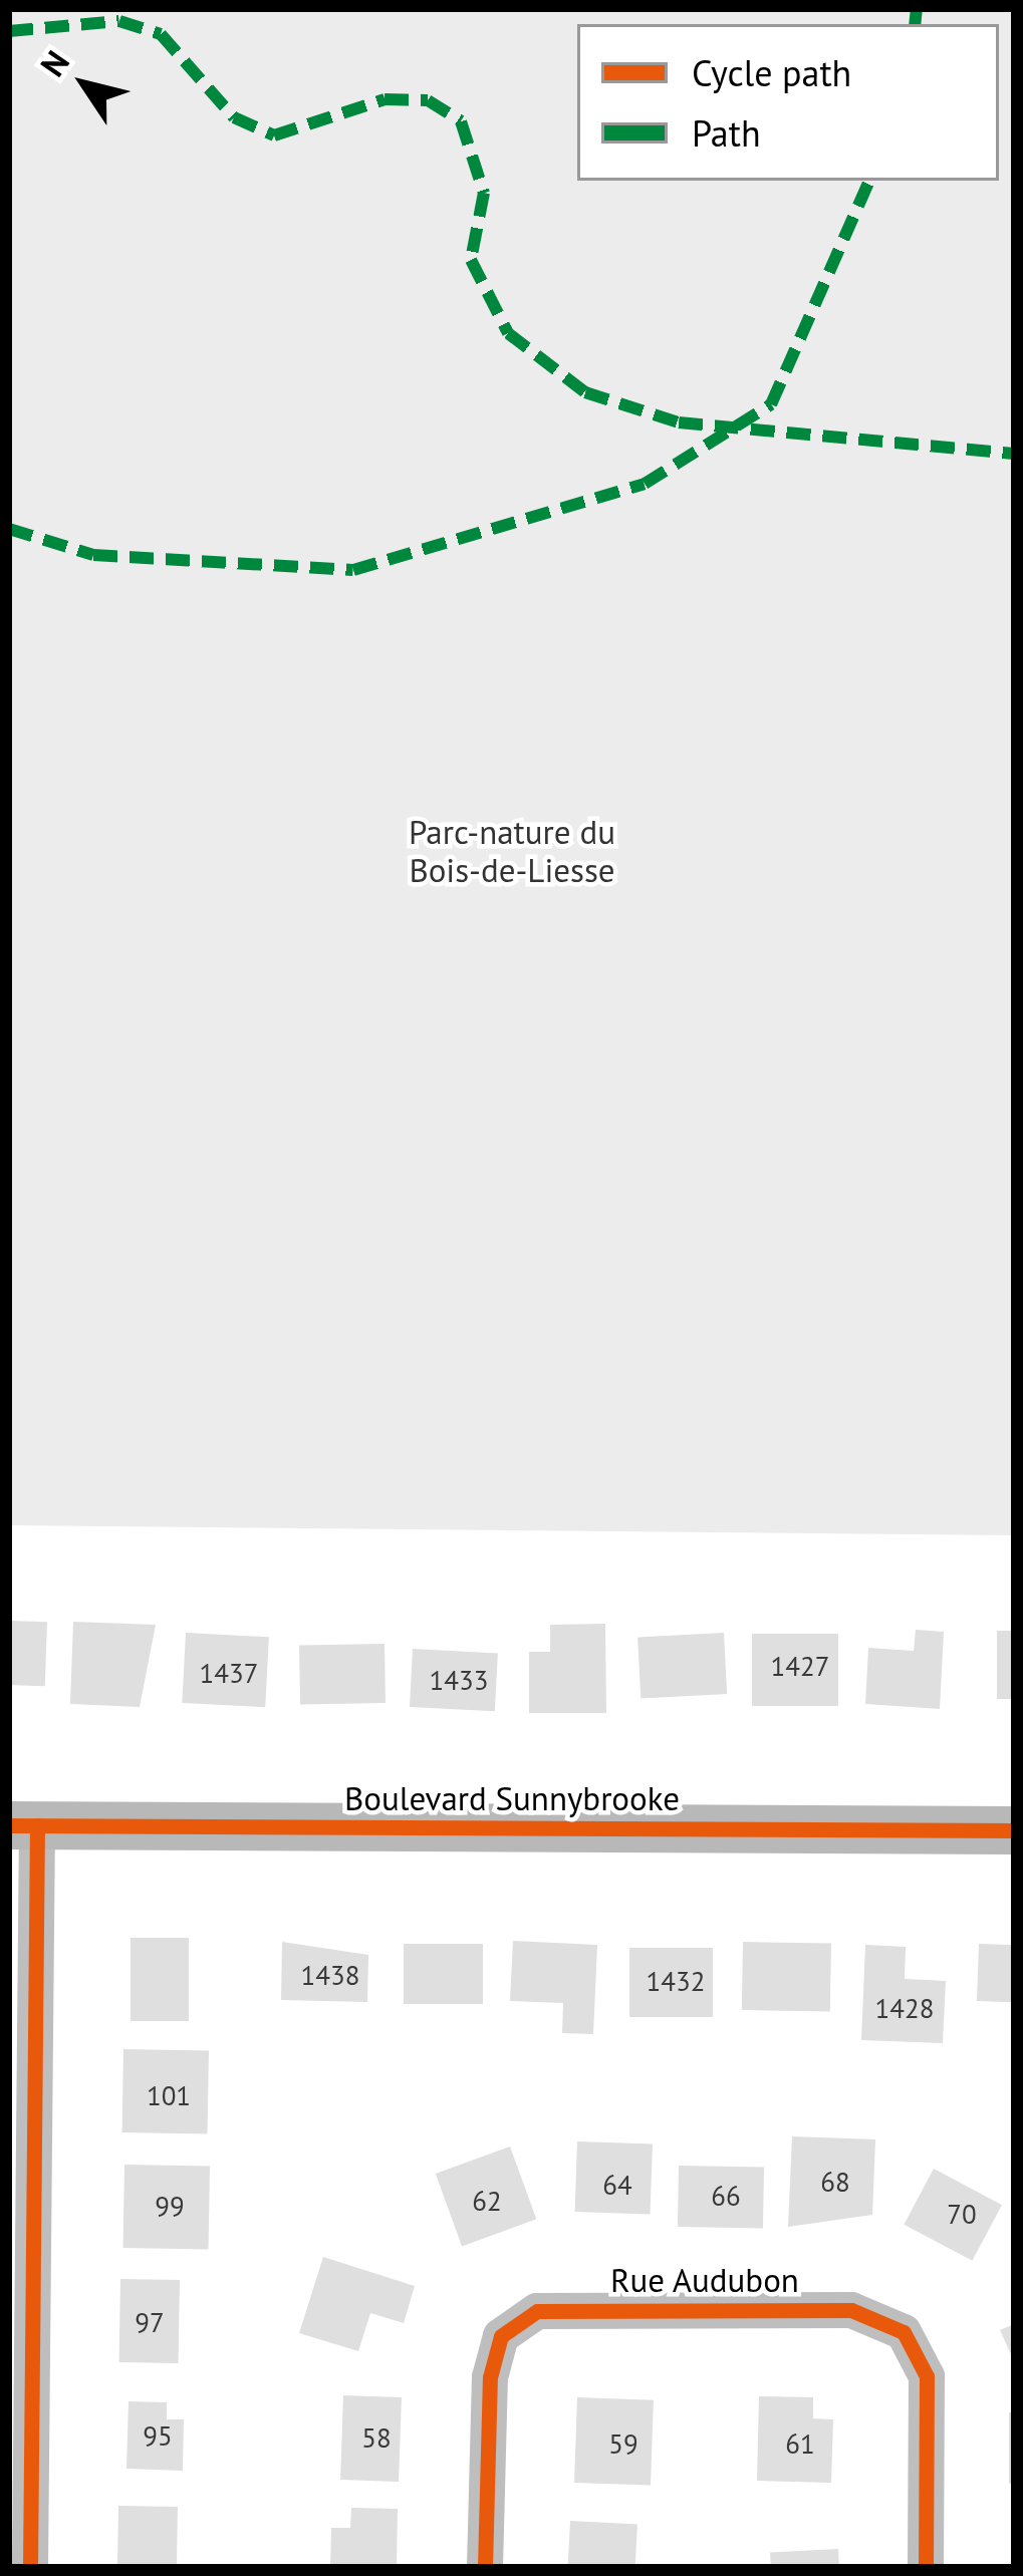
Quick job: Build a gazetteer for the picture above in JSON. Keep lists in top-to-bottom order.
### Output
{
  "streets": {
    "street": ["Boulevard Sunnybrooke", "Rue Audubon"]
  },
  "parks": ["Parc-nature du Bois-de-Liesse"],
  "house_numbers": [
    "1427",
    "1437",
    "1433",
    "1438",
    "1432",
    "1428",
    "101",
    "68",
    "64",
    "66",
    "62",
    "99",
    "70",
    "97",
    "95",
    "58",
    "59",
    "61"
  ],
  "legend": ["Cycle path", "Path"],
  "north": "top left"
}
